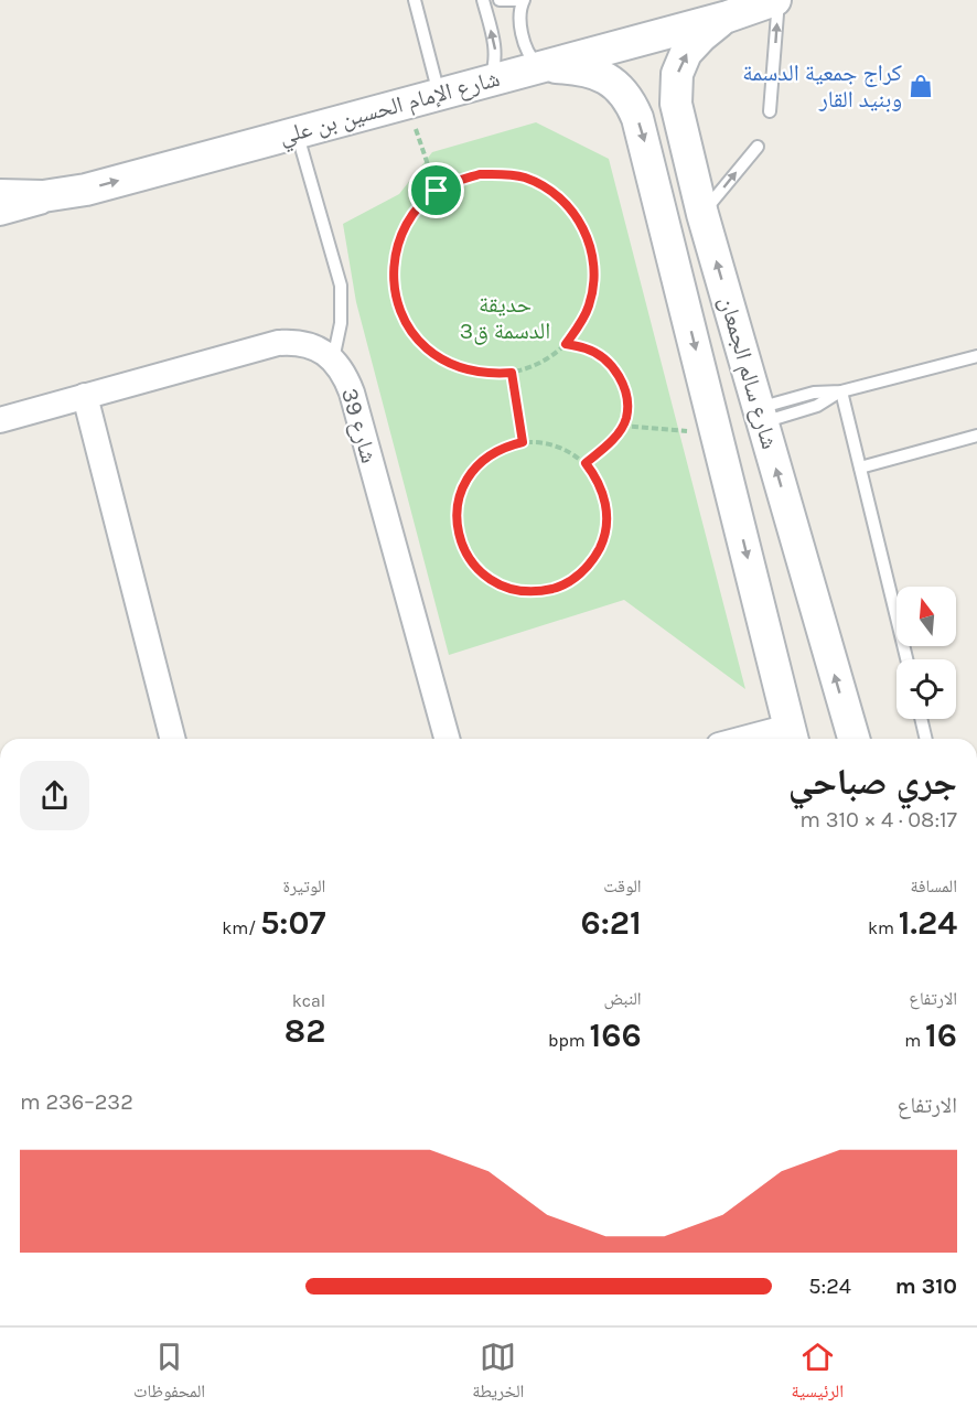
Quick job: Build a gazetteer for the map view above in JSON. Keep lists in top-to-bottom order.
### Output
{
  "streets": {
    "street": ["شارع الإمام الحسين بن علي", "شارع سالم الجمعان", "شارع 39"]
  },
  "crossings": [
    ["شارع الإمام الحسين بن علي", "شارع سالم الجمعان"]
  ],
  "parks": ["حديقة الدسمة ق3"],
  "places": {
    "shop": ["كراج جمعية الدسمة وبنيد القار"]
  },
  "north": "top",
  "page": {
    "heading": ["جري صباحي", "08:17 · 4 × 310 m"],
    "stats": [
      ["المسافة", "1.24 km"],
      ["الوقت", "6:21"],
      ["الوتيرة", "5:07 /km"],
      ["الارتفاع", "16 m"],
      ["النبض", "166 bpm"],
      ["kcal", "82"]
    ],
    "chart": ["الارتفاع", "232–236 m"],
    "list": [
      {
        "name": "310 m",
        "note": "5:24"
      }
    ],
    "tabs": ["الرئيسية", "الخريطة", "المحفوظات"]
  }
}
